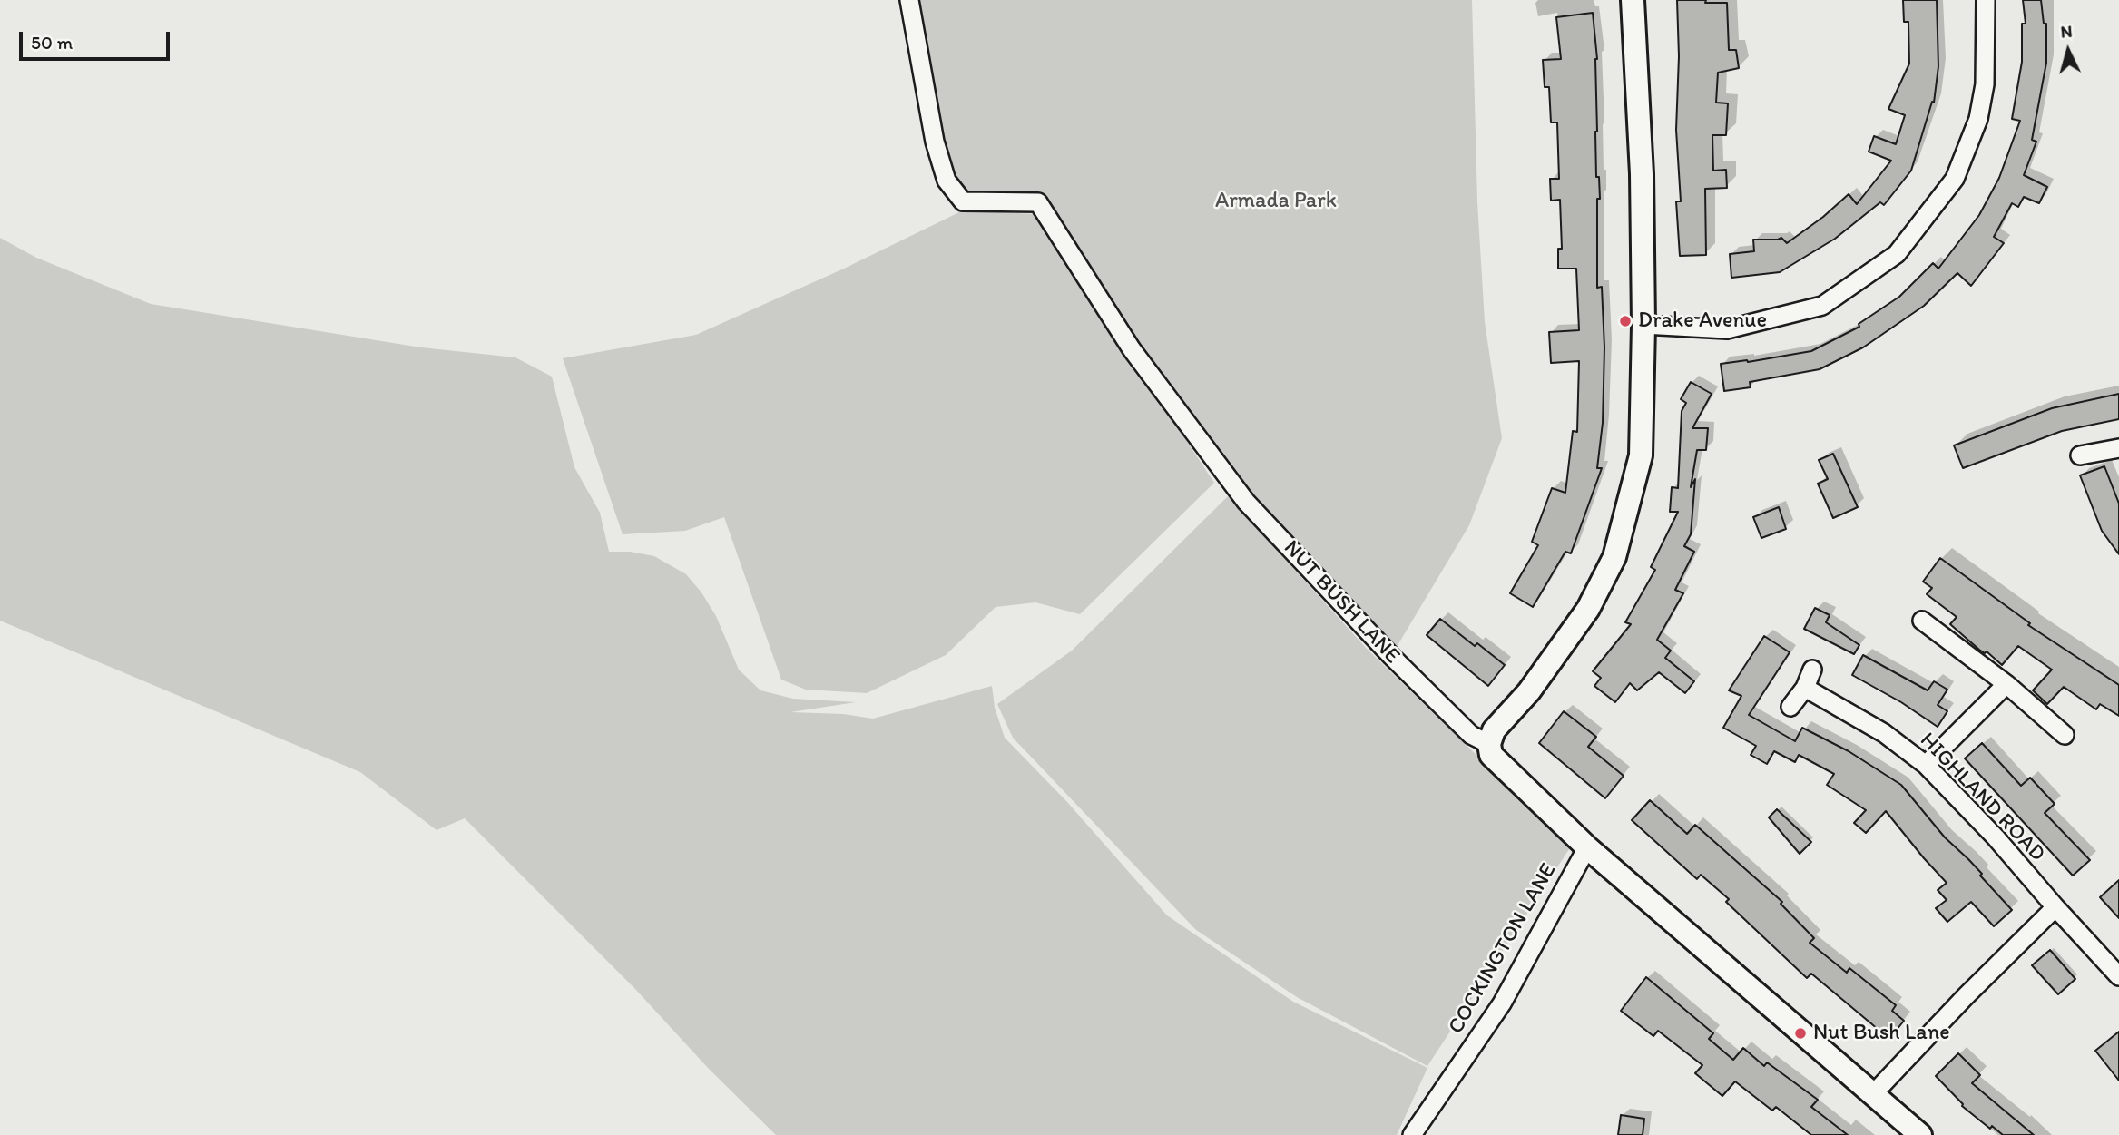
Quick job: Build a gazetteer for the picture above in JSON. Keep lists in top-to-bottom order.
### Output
{
  "streets": {
    "street": ["NUT BUSH LANE", "HIGHLAND ROAD", "COCKINGTON LANE"]
  },
  "crossings": [
    ["NUT BUSH LANE", "COCKINGTON LANE"]
  ],
  "parks": ["Armada Park"],
  "places": ["Drake Avenue", "Nut Bush Lane"],
  "scale_bar": "50 m",
  "north": "top"
}
